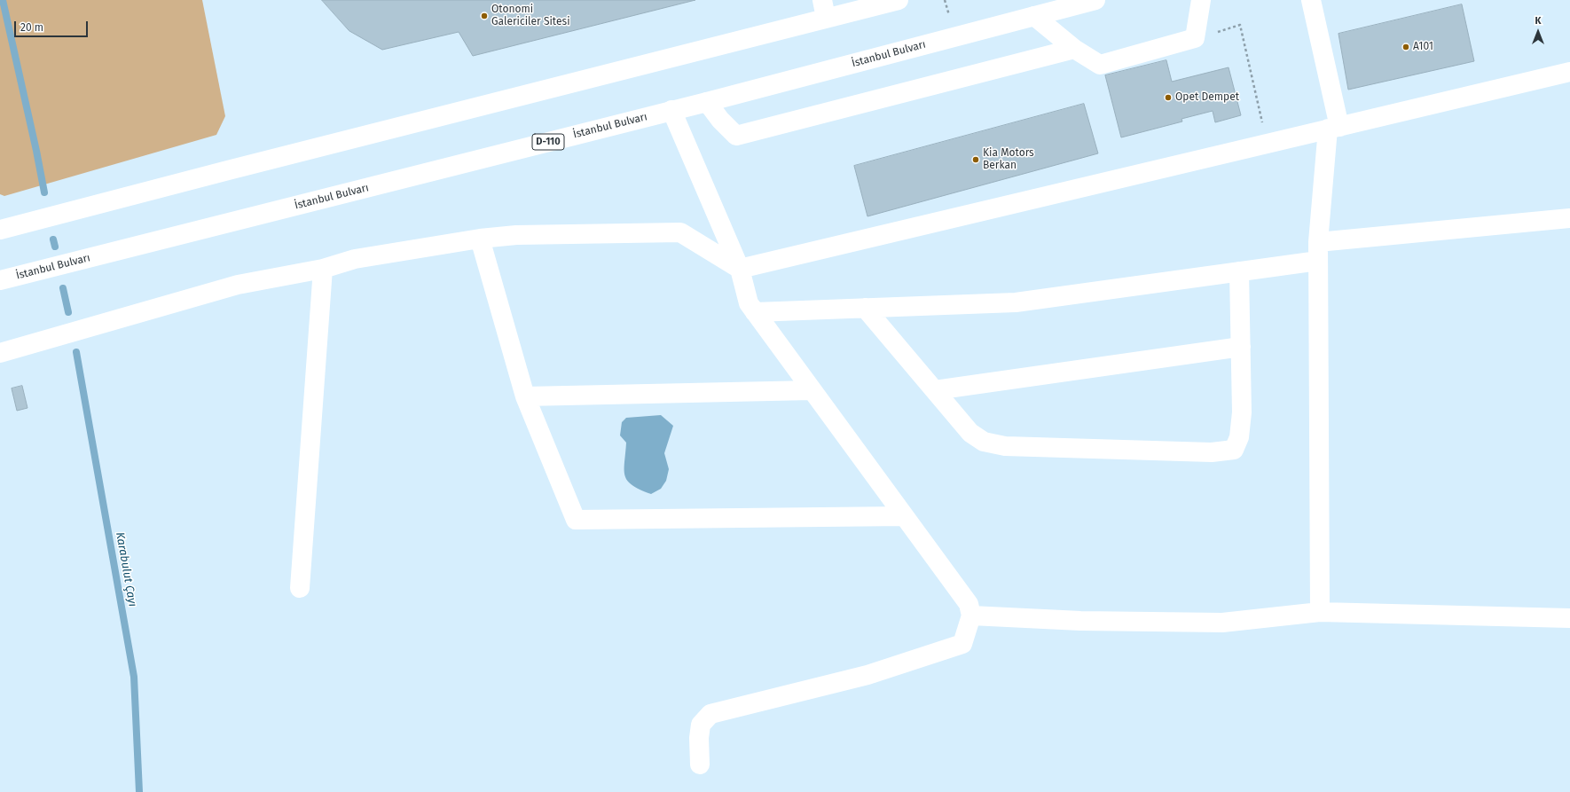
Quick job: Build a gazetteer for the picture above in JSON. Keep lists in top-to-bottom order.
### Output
{
  "streets": {
    "main road": ["İstanbul Bulvarı", "D-110"]
  },
  "water": ["Karabulut Çayı"],
  "places": [
    "Otonomi Galericiler Sitesi",
    "A101",
    "Opet Dempet",
    "Kia Motors Berkan"
  ],
  "scale_bar": "20 m",
  "north": "top"
}
